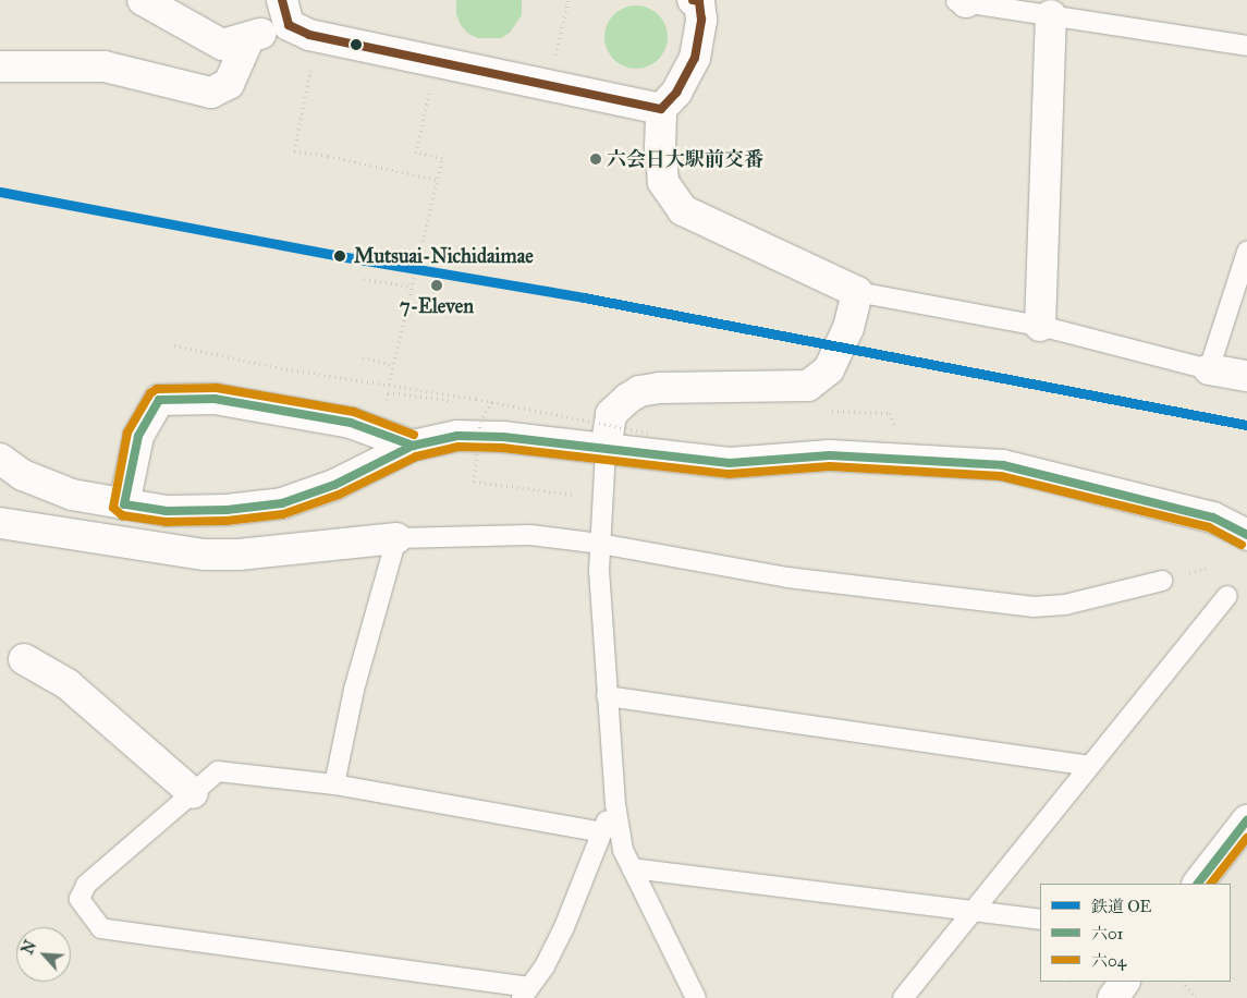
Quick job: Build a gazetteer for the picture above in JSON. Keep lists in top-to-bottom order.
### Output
{
  "places": ["六会日大駅前交番", "Mutsuai-Nichidaimae", "7-Eleven"],
  "lines": ["rail line OE", "transit line 六04", "transit line 六01"],
  "legend": ["鉄道 OE", "六01", "六04"],
  "north": "top left"
}
